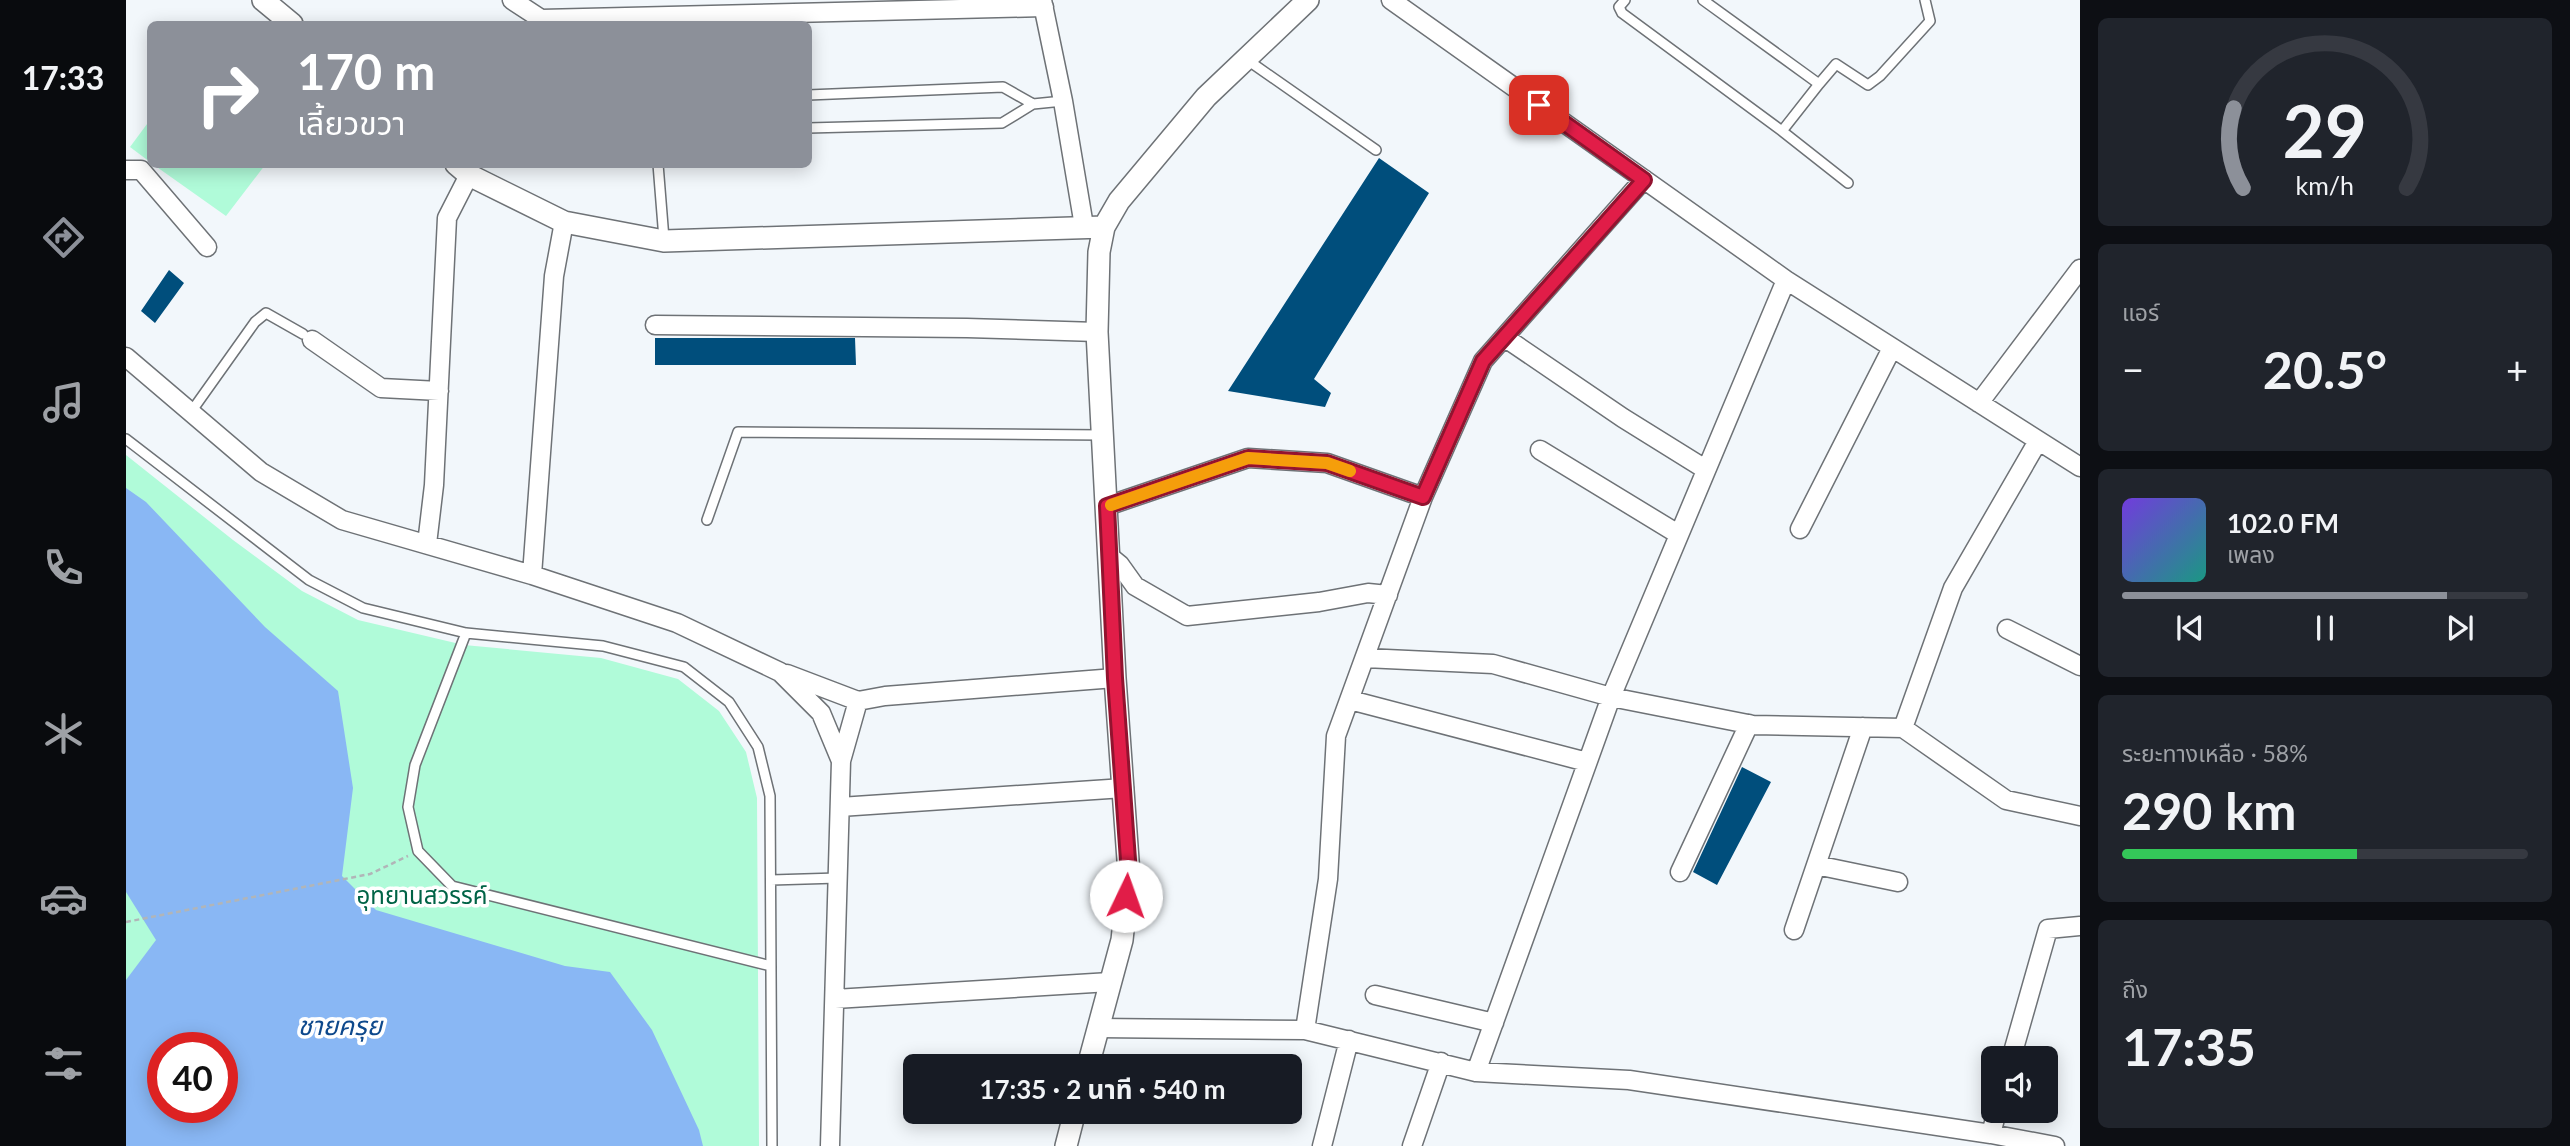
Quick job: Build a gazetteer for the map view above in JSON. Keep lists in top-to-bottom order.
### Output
{
  "water": ["ชายครุย"],
  "parks": ["อุทยานสวรรค์"],
  "page": {
    "tabs": "17:33",
    "turn": ["170 m", "เลี้ยวขวา"],
    "tile": [
      "แอร์",
      ["ระยะทางเหลือ · 58%", "290 km"],
      ["ถึง", "17:35"]
    ],
    "heat": ["−", "20.5°", "+"],
    "song": ["102.0 FM", "เพลง"],
    "limit": "40",
    "trip": "17:35 · 2 นาที · 540 m",
    "gauge": ["29", "km/h"]
  }
}
